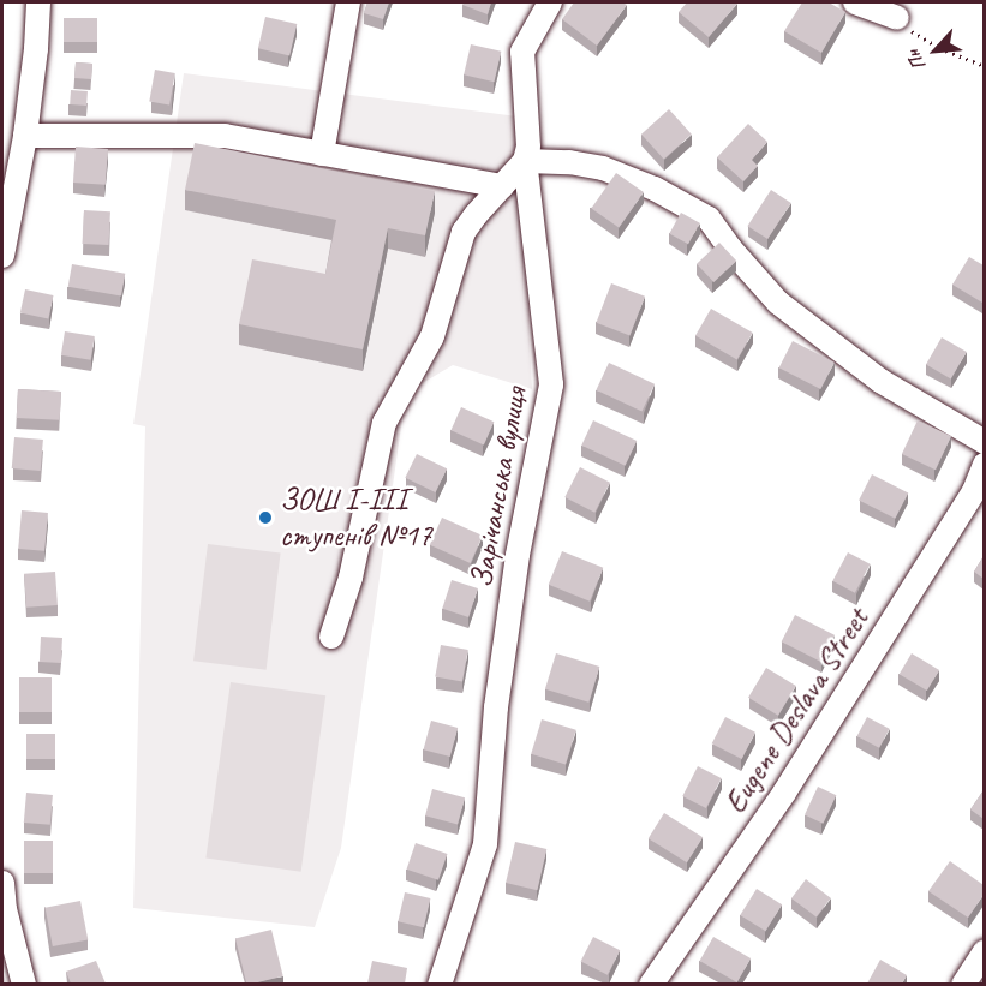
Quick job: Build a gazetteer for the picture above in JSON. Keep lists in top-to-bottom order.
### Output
{
  "streets": {
    "street": ["Зарічанська вулиця", "Eugene Deslava Street"]
  },
  "places": ["ЗОШ І-ІІІ ступенів №17"],
  "north": "bottom left"
}
